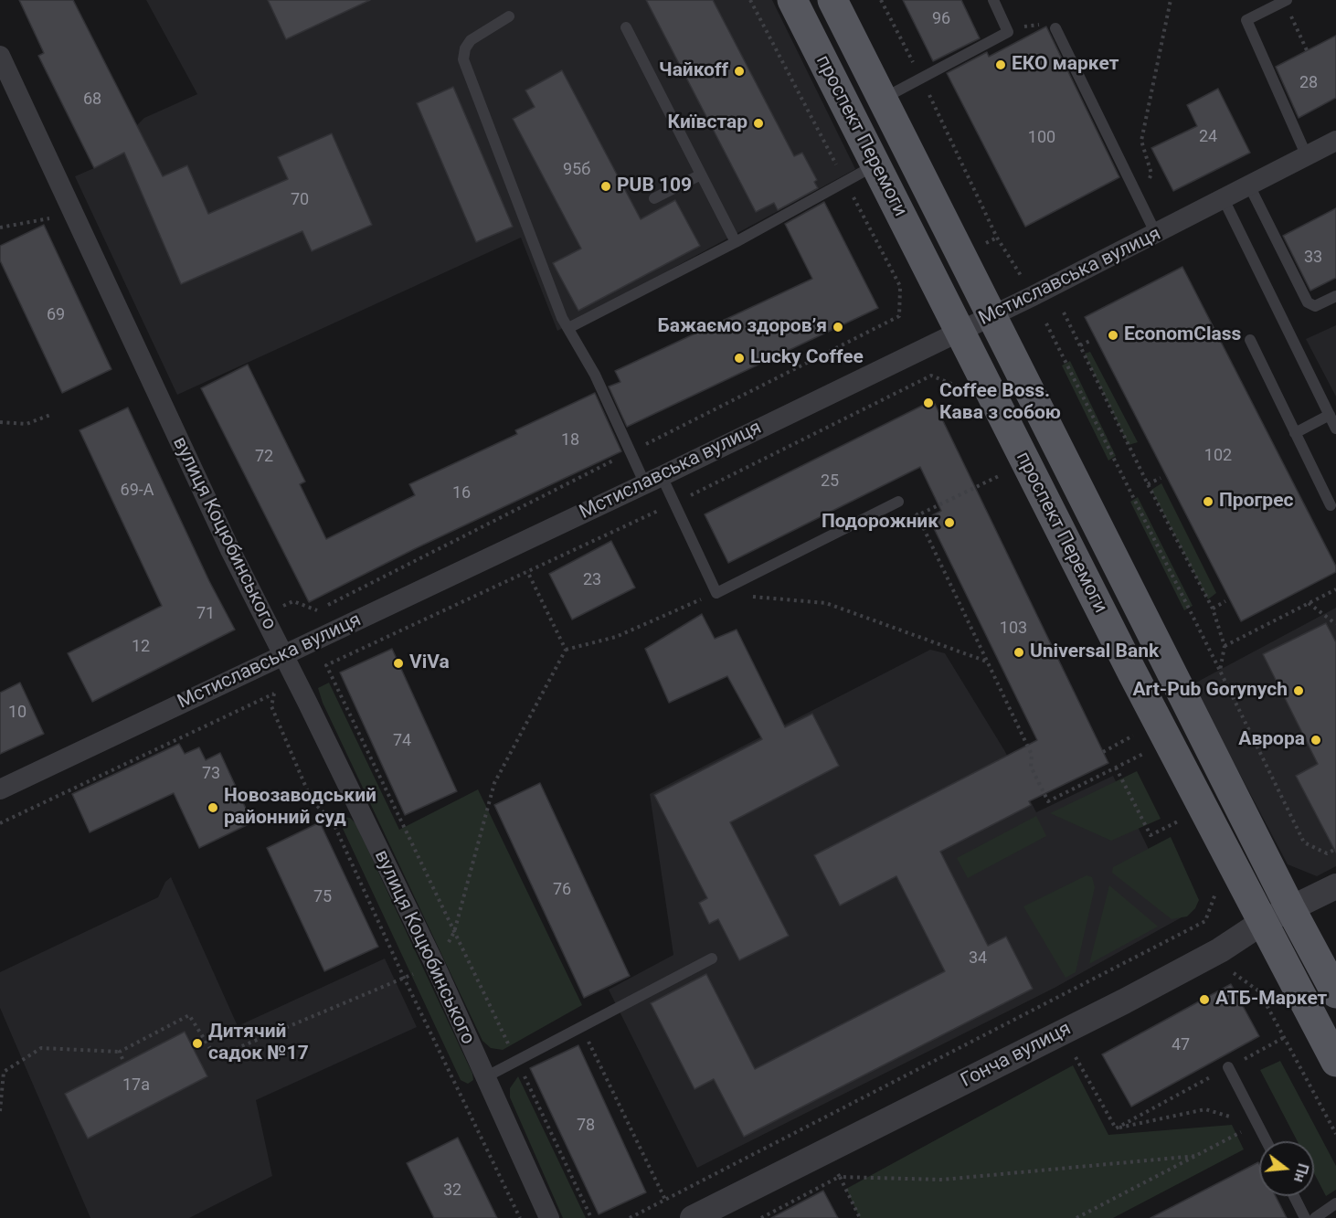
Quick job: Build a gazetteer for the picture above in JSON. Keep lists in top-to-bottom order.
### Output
{
  "streets": {
    "main road": ["проспект Перемоги"],
    "street": ["Мстиславська вулиця", "вулиця Коцюбинського", "Гонча вулиця"]
  },
  "crossings": [
    ["проспект Перемоги", "Мстиславська вулиця"],
    ["проспект Перемоги", "Гонча вулиця"],
    ["Мстиславська вулиця", "вулиця Коцюбинського"]
  ],
  "places": [
    "ЕКО маркет",
    "Чайкоff",
    "Київстар",
    "PUB 109",
    "Бажаємо здоровʼя",
    "EconomClass",
    "Lucky Coffee",
    "Coffee Boss. Кава з собою",
    "Прогрес",
    "Подорожник",
    "Universal Bank",
    "ViVa",
    "Art-Pub Gorynych",
    "Аврора",
    "Новозаводський районний суд",
    "АТБ-Маркет",
    "Дитячий садок №17"
  ],
  "house_numbers": [
    "96",
    "28",
    "68",
    "24",
    "100",
    "95б",
    "70",
    "33",
    "69",
    "18",
    "102",
    "72",
    "25",
    "69-А",
    "16",
    "23",
    "71",
    "103",
    "12",
    "10",
    "74",
    "73",
    "76",
    "75",
    "34",
    "47",
    "17а",
    "78",
    "32"
  ],
  "north": "right"
}
